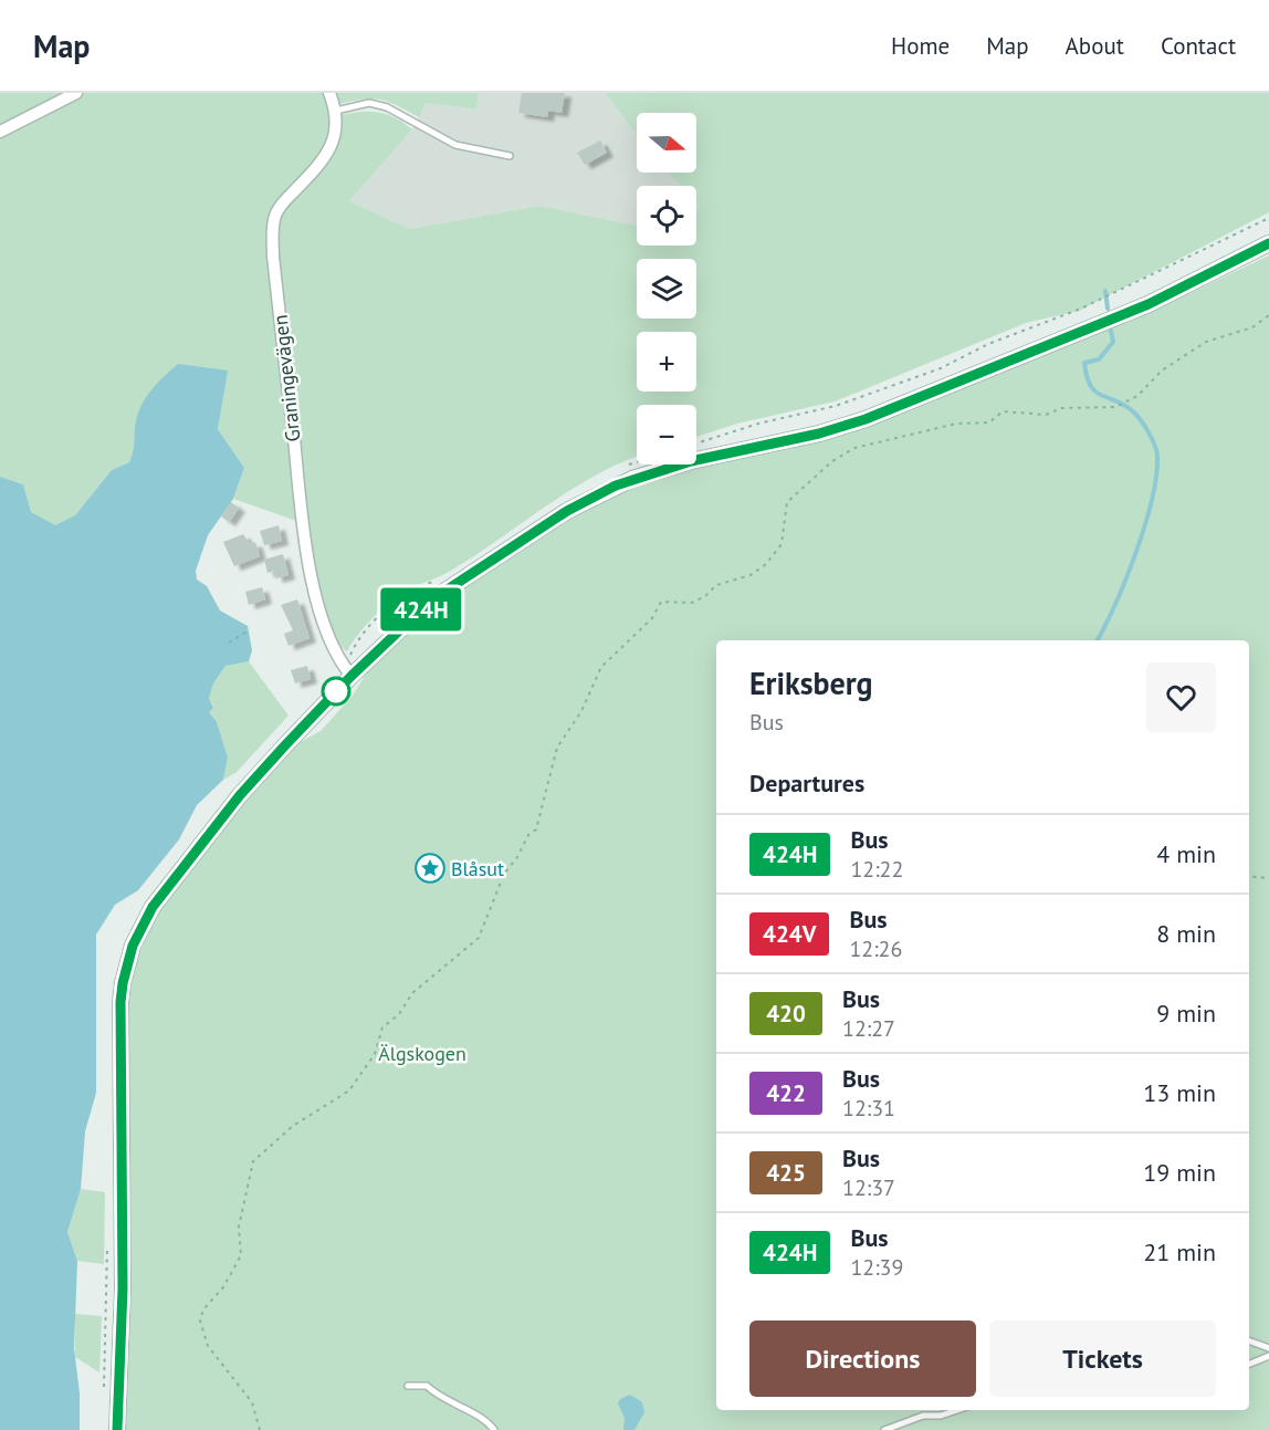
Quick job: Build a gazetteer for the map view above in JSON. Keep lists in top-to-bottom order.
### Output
{
  "streets": {
    "street": ["Graningevägen"]
  },
  "parks": ["Älgskogen"],
  "places": {
    "place": ["Blåsut"]
  },
  "lines": ["bus line 424H"],
  "north": "right",
  "page": {
    "header": "Map",
    "nav": [
      "Home",
      "Map",
      "About",
      "Contact"
    ],
    "on_map": "424H",
    "map_buttons": ["+", "−"],
    "heading": [
      ["Eriksberg", "Bus"],
      "Departures"
    ],
    "list": [
      {
        "mark": "424H",
        "name": "Bus",
        "note": "12:22",
        "value": "4 min"
      },
      {
        "mark": "424V",
        "name": "Bus",
        "note": "12:26",
        "value": "8 min"
      },
      {
        "mark": "420",
        "name": "Bus",
        "note": "12:27",
        "value": "9 min"
      },
      {
        "mark": "422",
        "name": "Bus",
        "note": "12:31",
        "value": "13 min"
      },
      {
        "mark": "425",
        "name": "Bus",
        "note": "12:37",
        "value": "19 min"
      },
      {
        "mark": "424H",
        "name": "Bus",
        "note": "12:39",
        "value": "21 min"
      }
    ],
    "buttons": ["Directions", "Tickets"]
  }
}
